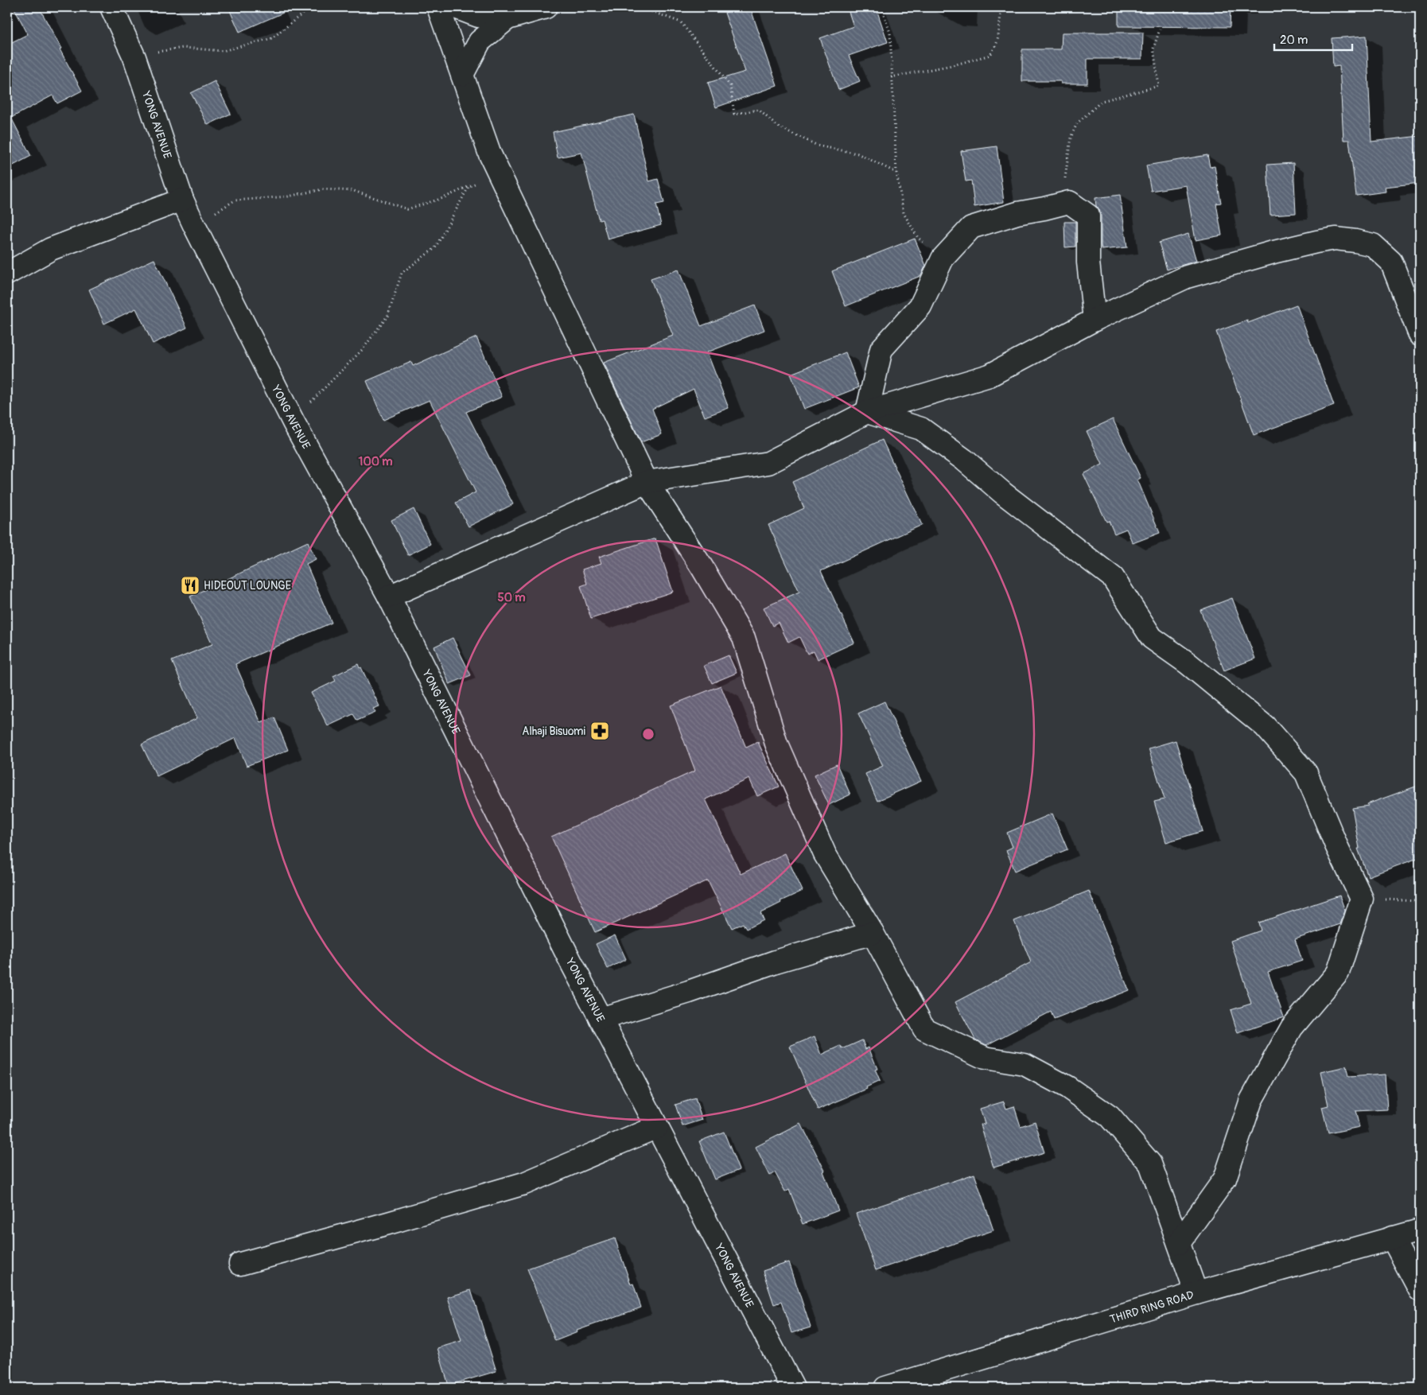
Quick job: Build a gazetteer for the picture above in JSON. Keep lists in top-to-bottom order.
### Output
{
  "streets": {
    "street": ["YONG AVENUE", "THIRD RING ROAD"]
  },
  "places": {
    "restaurant": ["HIDEOUT LOUNGE"],
    "pharmacy": ["Alhaji Bisuomi"]
  },
  "scale_bar": "20 m",
  "rings": ["100 m", "50 m"]
}
